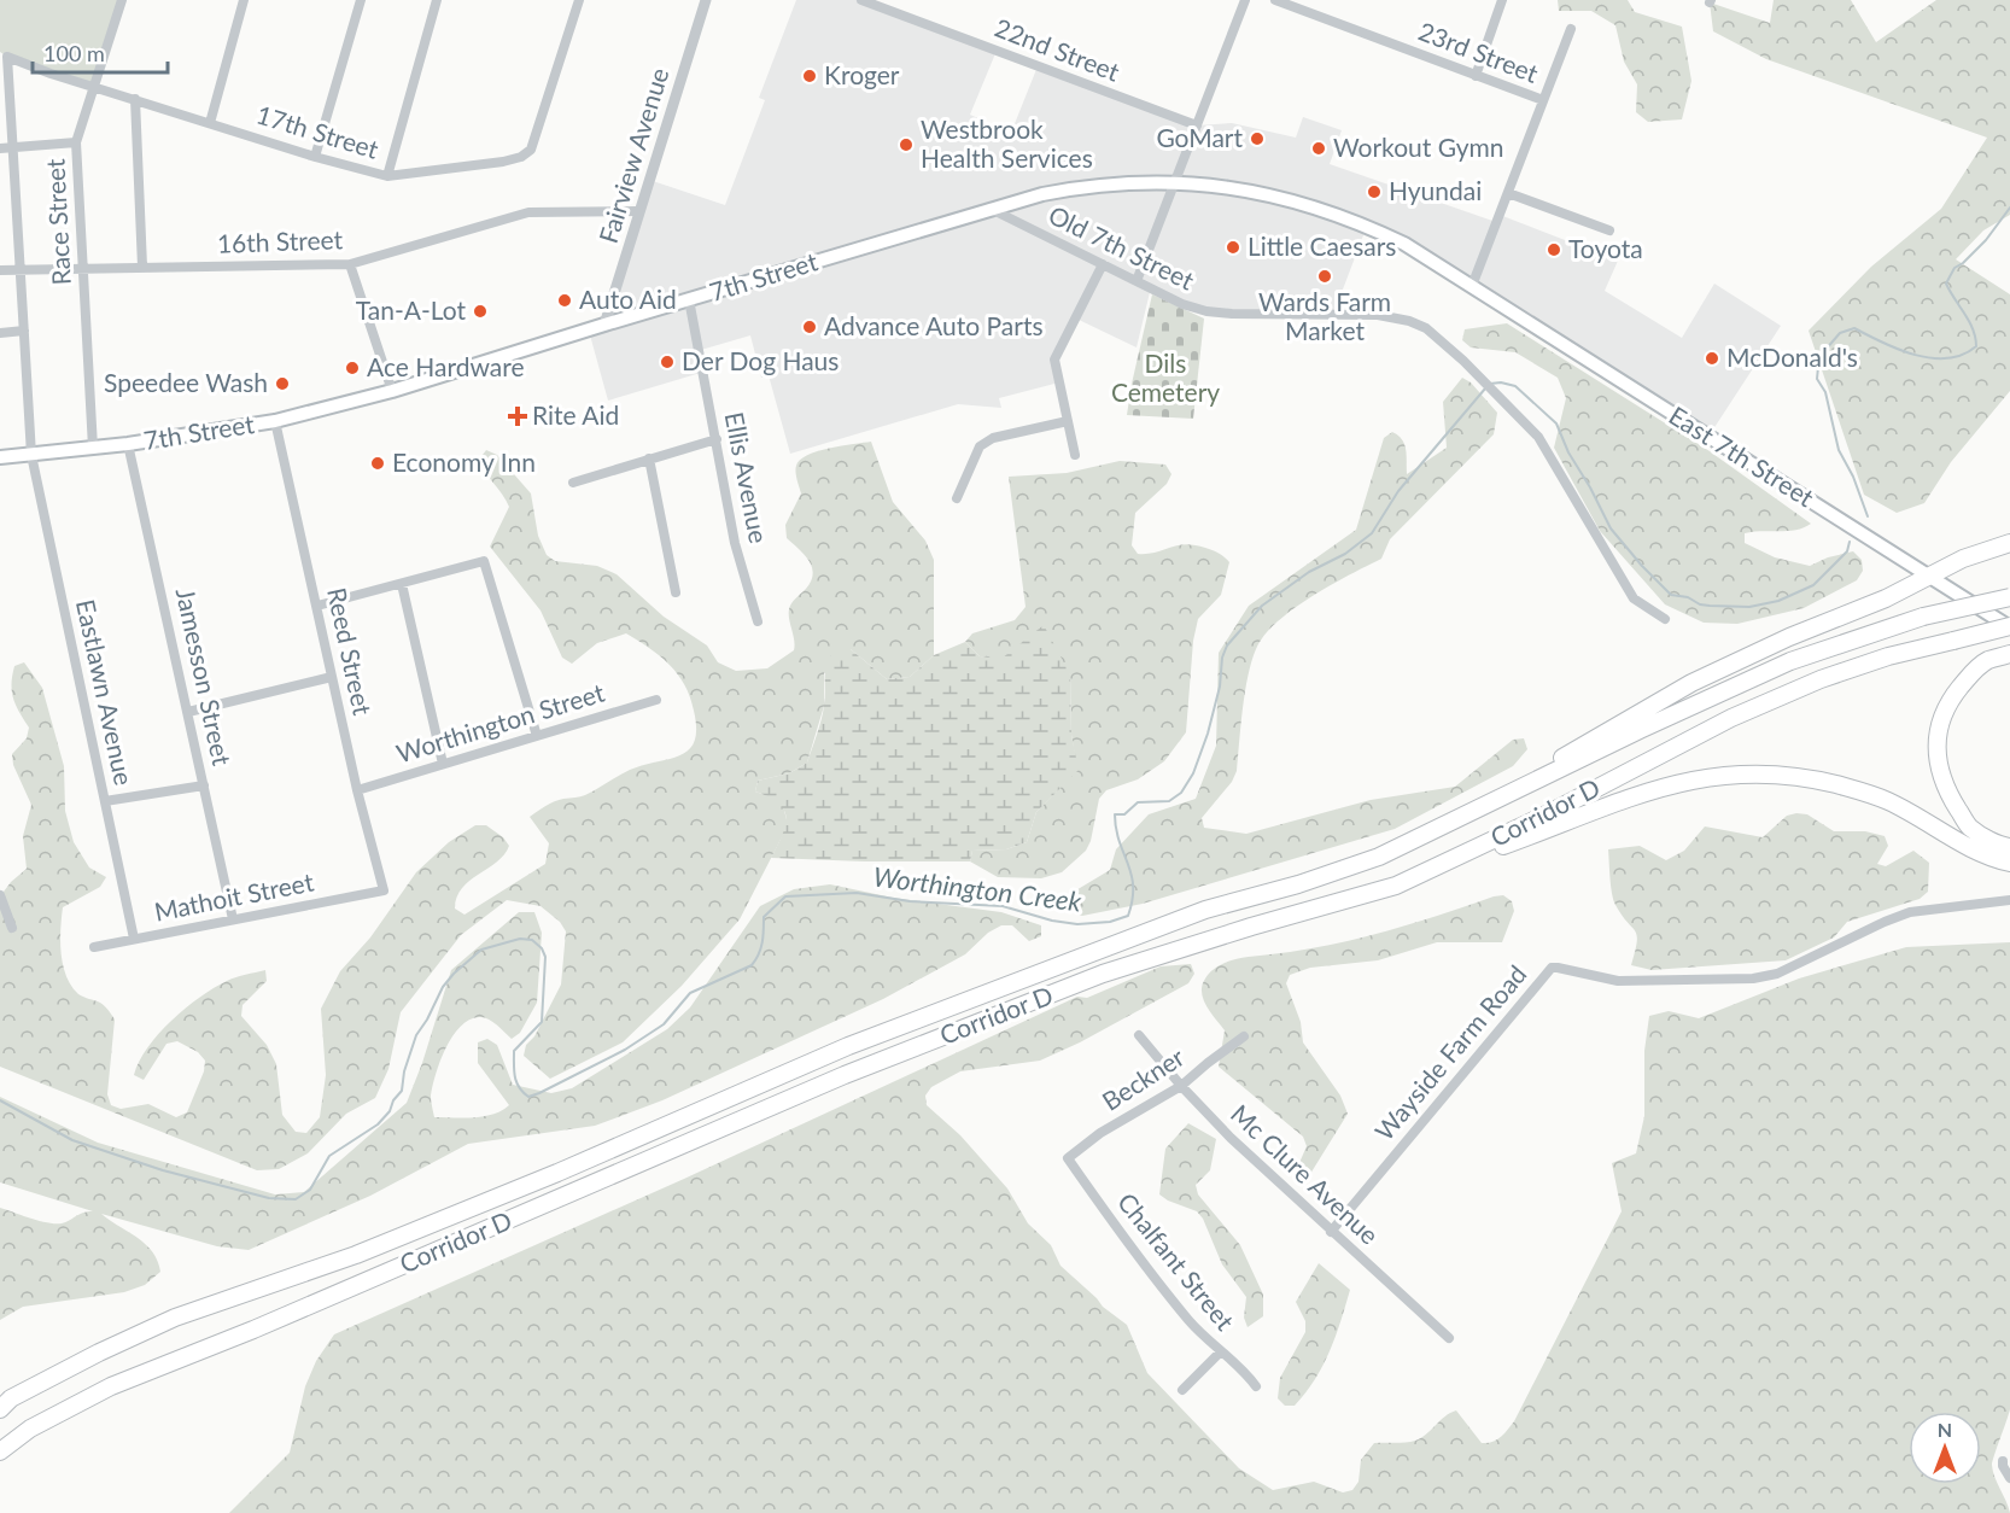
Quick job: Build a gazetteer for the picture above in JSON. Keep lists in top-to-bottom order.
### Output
{
  "streets": {
    "highway": ["Corridor D"],
    "main road": ["7th Street", "East 7th Street"],
    "street": [
      "22nd Street",
      "23rd Street",
      "17th Street",
      "Fairview Avenue",
      "Race Street",
      "16th Street",
      "Old 7th Street",
      "Ellis Avenue",
      "Reed Street",
      "Jamesson Street",
      "Eastlawn Avenue",
      "Worthington Street",
      "Mathoit Street",
      "Wayside Farm Road",
      "Beckner",
      "Mc Clure Avenue",
      "Chalfant Street"
    ]
  },
  "crossings": [
    ["17th Street", "Race Street"],
    ["17th Street", "Eastlawn Avenue"],
    ["Fairview Avenue", "16th Street"],
    ["Fairview Avenue", "7th Street"],
    ["Race Street", "16th Street"],
    ["Race Street", "7th Street"],
    ["16th Street", "Eastlawn Avenue"],
    ["Old 7th Street", "7th Street"],
    ["7th Street", "East 7th Street"],
    ["7th Street", "Ellis Avenue"],
    ["7th Street", "Reed Street"],
    ["7th Street", "Jamesson Street"],
    ["7th Street", "Eastlawn Avenue"],
    ["East 7th Street", "Corridor D"],
    ["Reed Street", "Worthington Street"],
    ["Reed Street", "Mathoit Street"],
    ["Jamesson Street", "Mathoit Street"],
    ["Eastlawn Avenue", "Mathoit Street"],
    ["Wayside Farm Road", "Mc Clure Avenue"],
    ["Beckner", "Mc Clure Avenue"],
    ["Beckner", "Chalfant Street"]
  ],
  "water": ["Worthington Creek"],
  "parks": ["Dils Cemetery"],
  "places": {
    "other": [
      "Kroger",
      "GoMart",
      "Westbrook Health Services",
      "Workout Gymn",
      "Hyundai",
      "Little Caesars",
      "Toyota",
      "Wards Farm Market",
      "Auto Aid",
      "Tan-A-Lot",
      "Advance Auto Parts",
      "McDonald's",
      "Der Dog Haus",
      "Ace Hardware",
      "Speedee Wash",
      "Economy Inn"
    ],
    "health": ["Rite Aid"]
  },
  "scale_bar": "100 m",
  "north": "top"
}
